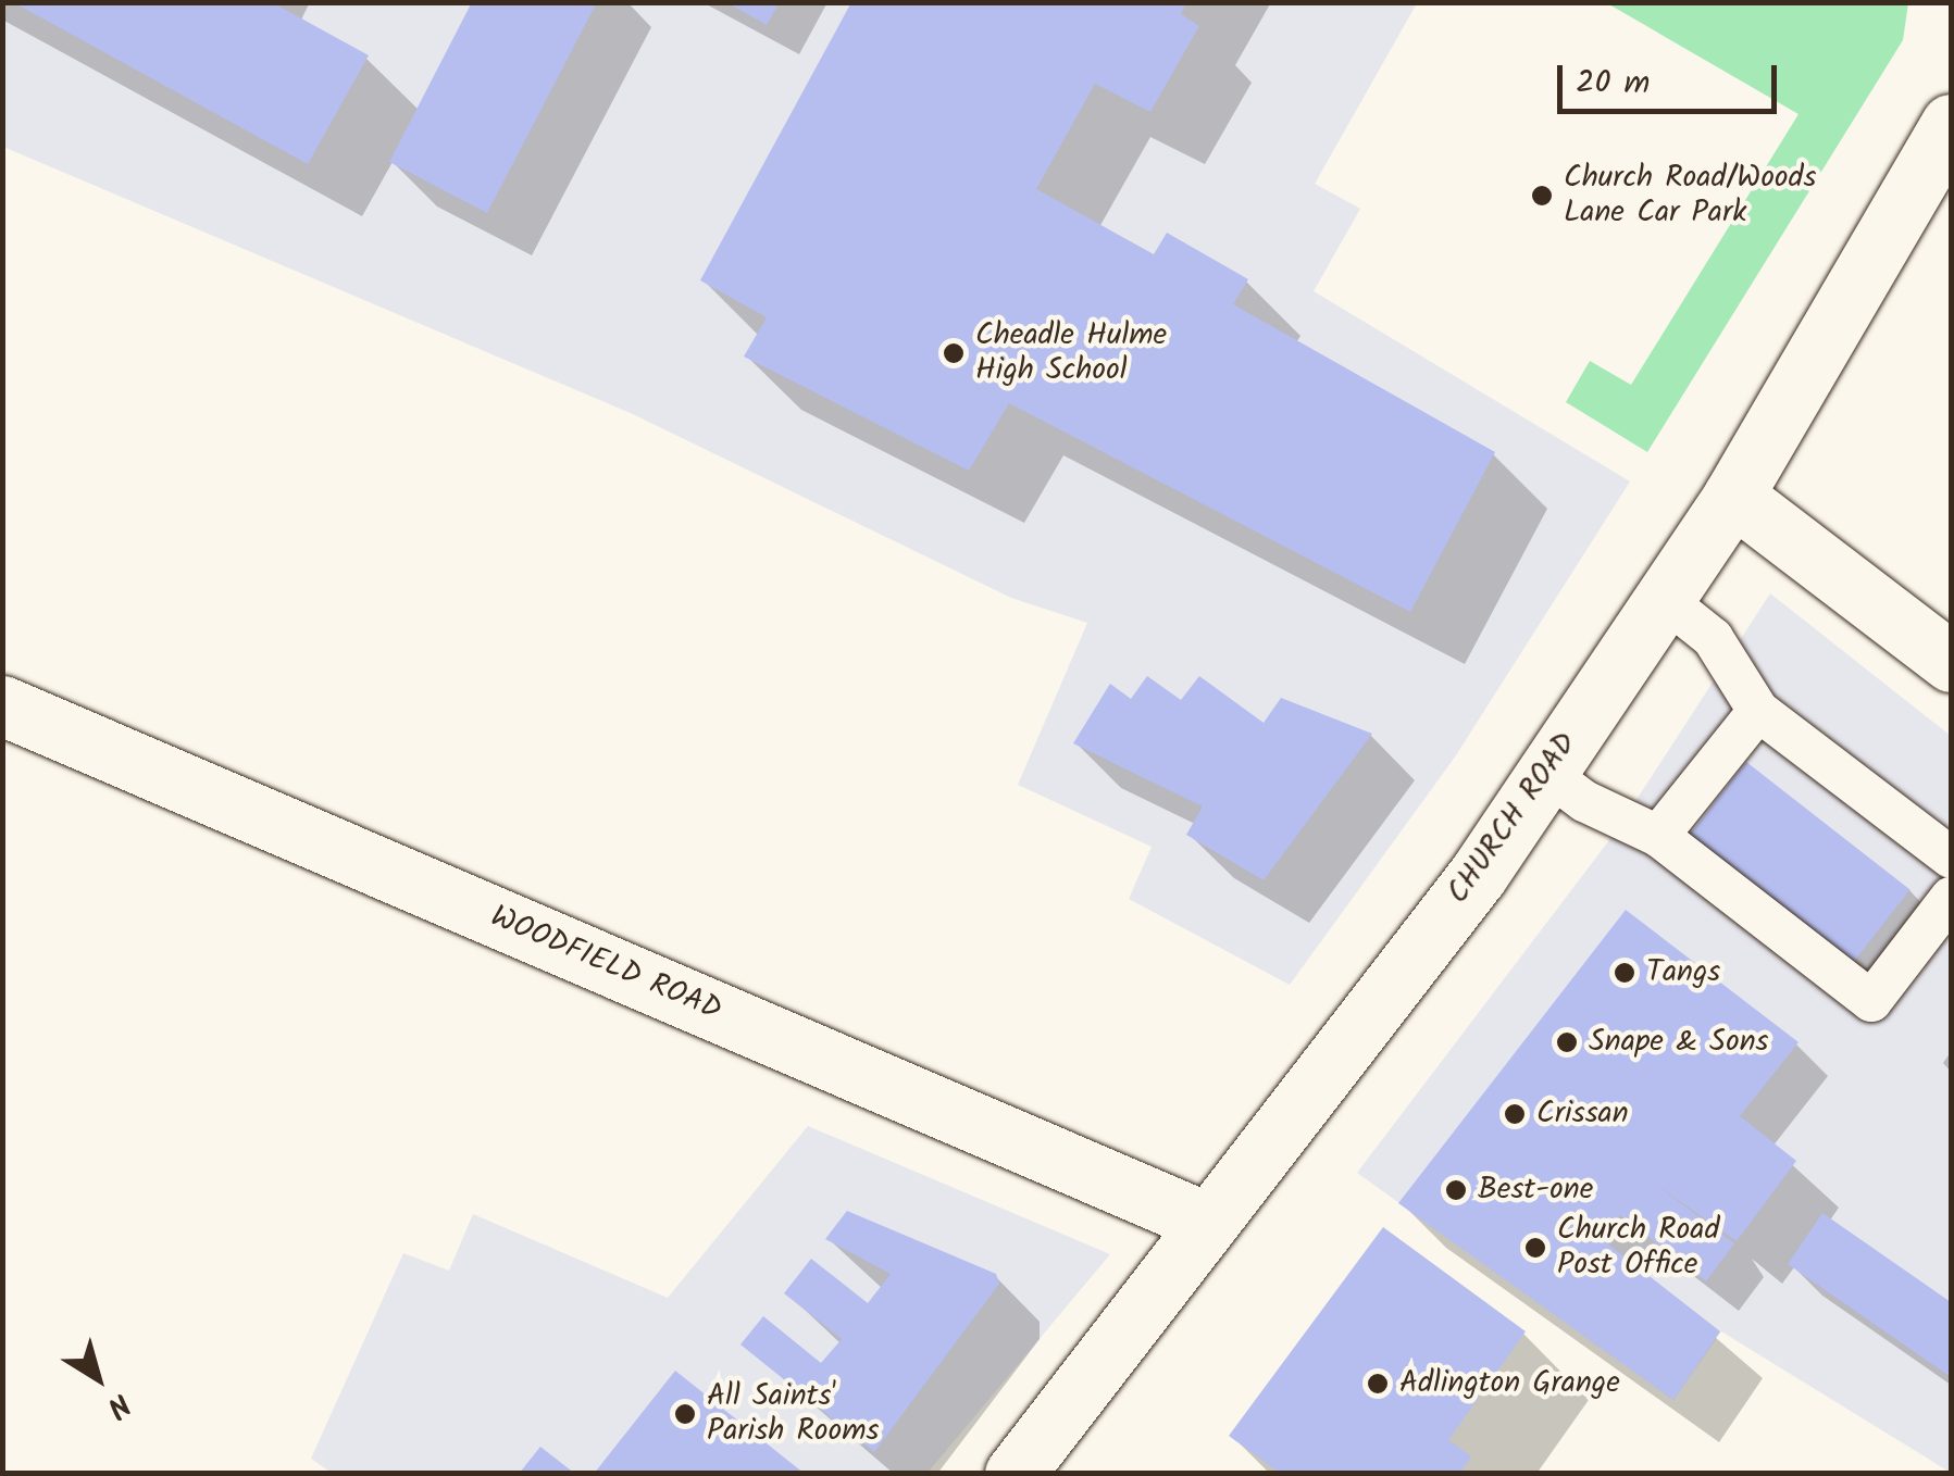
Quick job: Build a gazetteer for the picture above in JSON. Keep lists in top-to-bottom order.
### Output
{
  "streets": {
    "main road": ["CHURCH ROAD", "WOODFIELD ROAD"]
  },
  "crossings": [
    ["CHURCH ROAD", "WOODFIELD ROAD"]
  ],
  "places": [
    "Church Road/Woods Lane Car Park",
    "Cheadle Hulme High School",
    "Tangs",
    "Snape & Sons",
    "Crissan",
    "Best-one",
    "Church Road Post Office",
    "Adlington Grange",
    "All Saints' Parish Rooms"
  ],
  "scale_bar": "20 m",
  "north": "bottom right"
}
